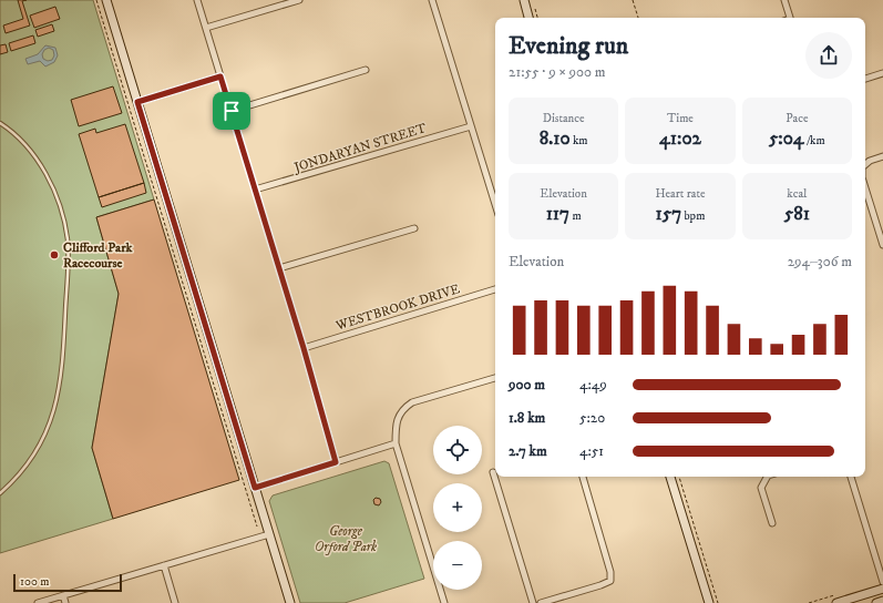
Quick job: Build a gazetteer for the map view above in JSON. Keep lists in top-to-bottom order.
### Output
{
  "streets": {
    "street": ["JONDARYAN STREET", "WESTBROOK DRIVE"]
  },
  "parks": ["George Orford Park"],
  "places": ["Clifford Park Racecourse"],
  "scale_bar": "100 m",
  "page": {
    "heading": ["Evening run", "21:55 · 9 × 900 m"],
    "stats": [
      ["Distance", "8.10 km"],
      ["Time", "41:02"],
      ["Pace", "5:04 /km"],
      ["Elevation", "117 m"],
      ["Heart rate", "157 bpm"],
      ["kcal", "581"]
    ],
    "chart": ["Elevation", "294–306 m"],
    "list": [
      {
        "name": "900 m",
        "note": "4:49"
      },
      {
        "name": "1.8 km",
        "note": "5:20"
      },
      {
        "name": "2.7 km",
        "note": "4:51"
      }
    ],
    "map_buttons": ["+", "−"],
    "scale": "100 m"
  }
}
